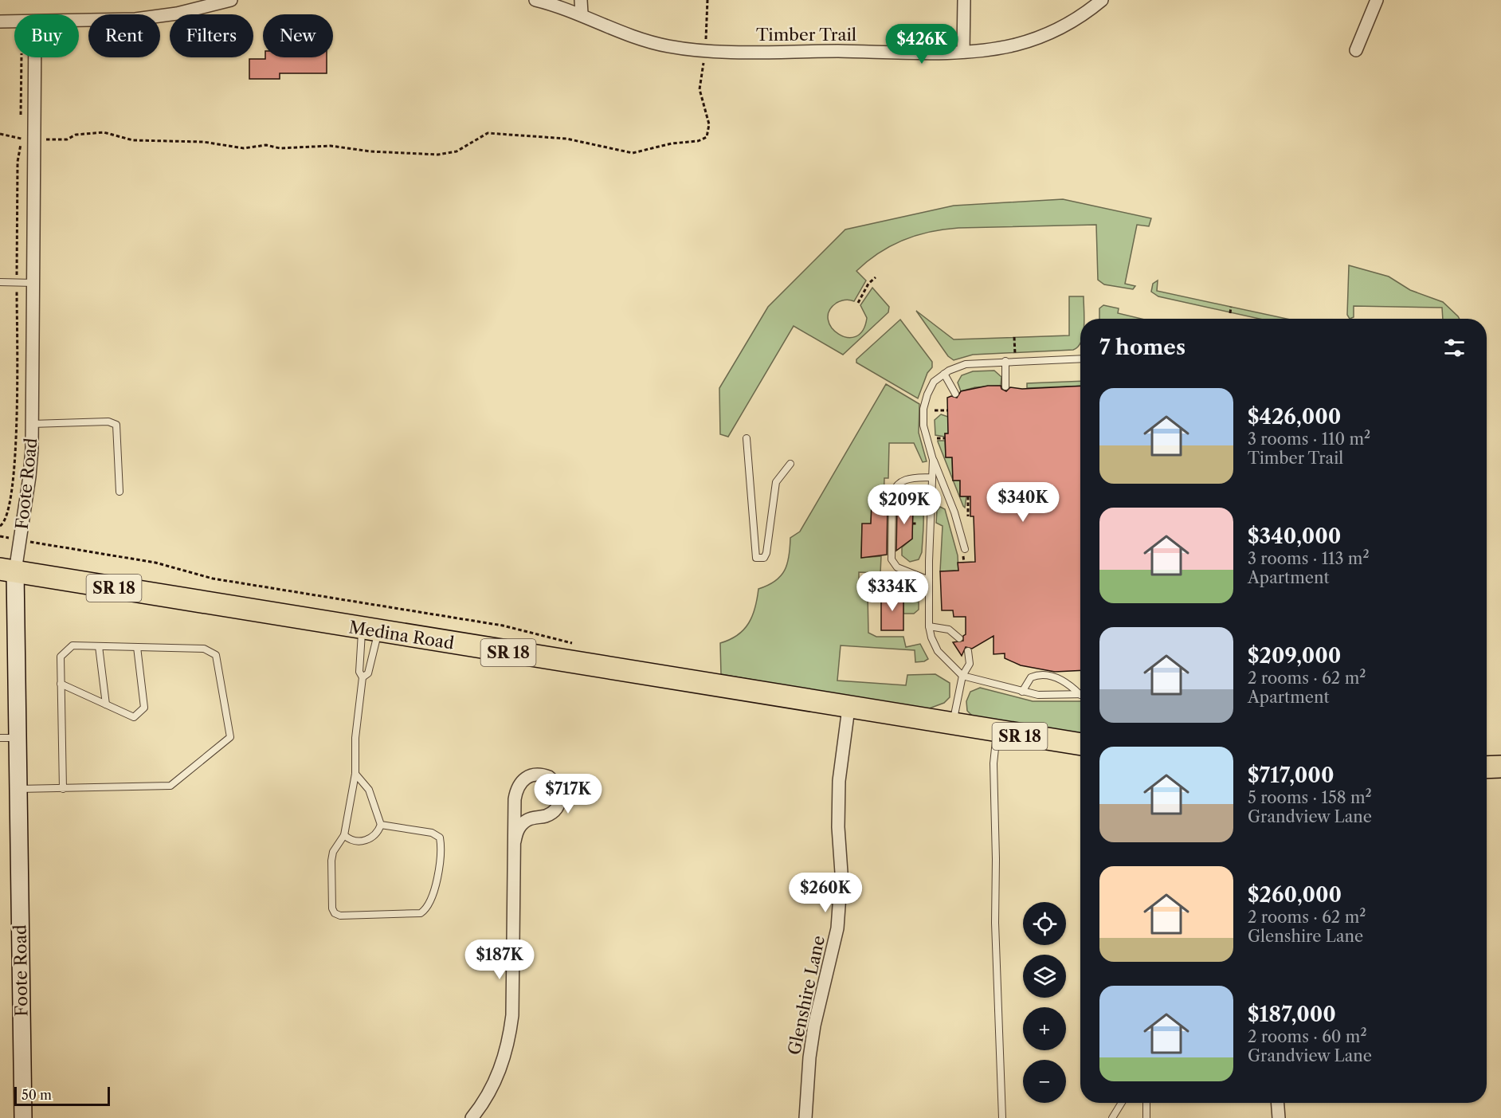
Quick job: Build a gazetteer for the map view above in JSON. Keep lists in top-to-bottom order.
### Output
{
  "streets": {
    "highway": ["SR 18", "Medina Road"],
    "street": ["Timber Trail", "Foote Road", "Glenshire Lane"]
  },
  "crossings": [
    ["Foote Road", "Medina Road"],
    ["SR 18", "Medina Road"],
    ["SR 18", "Glenshire Lane"],
    ["Medina Road", "Glenshire Lane"]
  ],
  "scale_bar": "50 m",
  "page": {
    "chip": [
      "Buy",
      "Rent",
      "Filters",
      "New"
    ],
    "price": [
      "$426K",
      "$340K",
      "$209K",
      "$334K",
      "$717K",
      "$260K",
      "$187K"
    ],
    "heading": "7 homes",
    "list": [
      {
        "name": "$426,000",
        "note": "3 rooms · 110 m² · Timber Trail"
      },
      {
        "name": "$340,000",
        "note": "3 rooms · 113 m² · Apartment"
      },
      {
        "name": "$209,000",
        "note": "2 rooms · 62 m² · Apartment"
      },
      {
        "name": "$717,000",
        "note": "5 rooms · 158 m² · Grandview Lane"
      },
      {
        "name": "$260,000",
        "note": "2 rooms · 62 m² · Glenshire Lane"
      },
      {
        "name": "$187,000",
        "note": "2 rooms · 60 m² · Grandview Lane"
      }
    ],
    "map_buttons": ["+", "−"],
    "scale": "50 m"
  }
}
